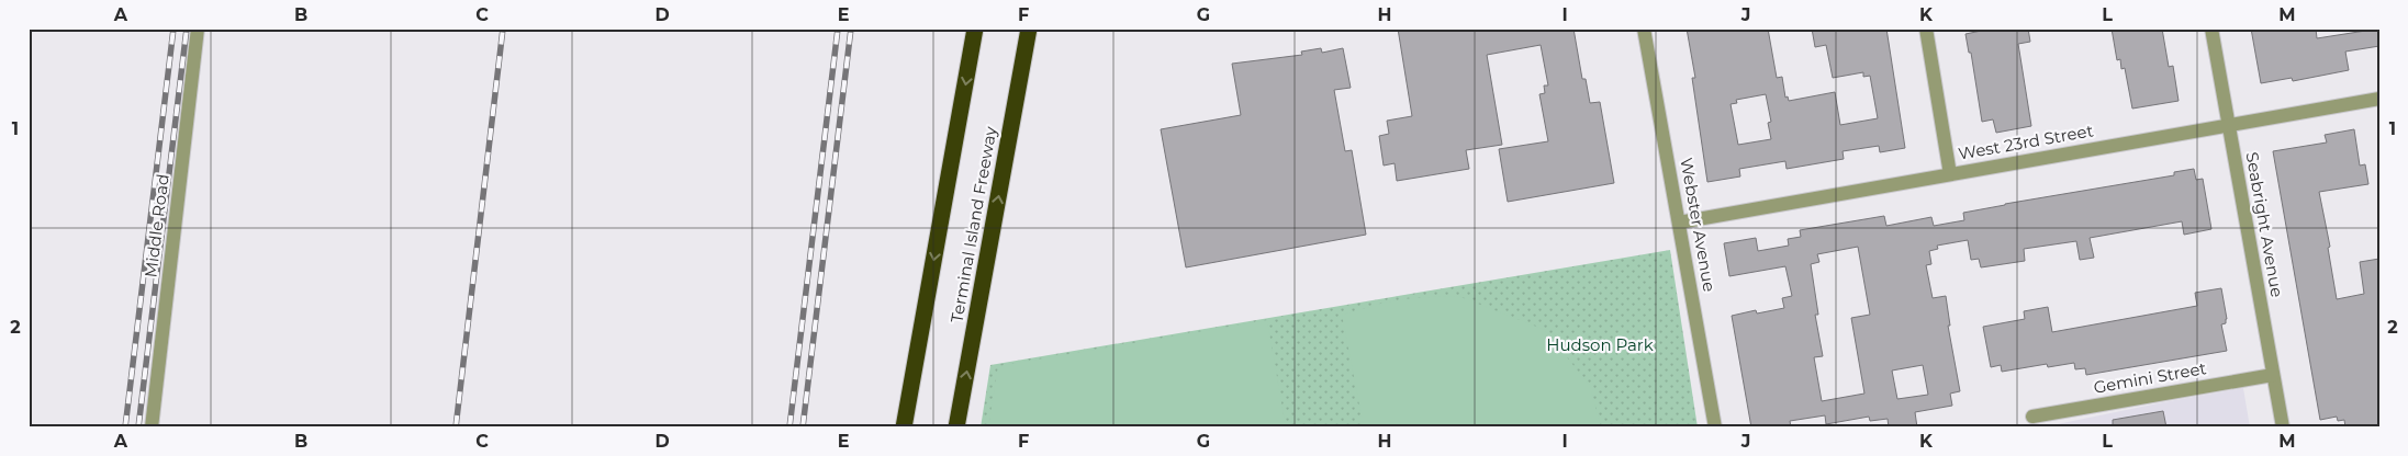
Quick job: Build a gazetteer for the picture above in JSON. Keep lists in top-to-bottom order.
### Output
{
  "streets": {
    "highway": ["Terminal Island Freeway"],
    "street": [
      "West 23rd Street",
      "Webster Avenue",
      "Seabright Avenue",
      "Middle Road",
      "Gemini Street"
    ]
  },
  "crossings": [
    ["West 23rd Street", "Webster Avenue"],
    ["West 23rd Street", "Seabright Avenue"],
    ["Seabright Avenue", "Gemini Street"]
  ],
  "parks": ["Hudson Park"],
  "grid": {
    "columns": [
      "A",
      "B",
      "C",
      "D",
      "E",
      "F",
      "G",
      "H",
      "I",
      "J",
      "K",
      "L",
      "M"
    ],
    "rows": ["1", "2"]
  }
}
